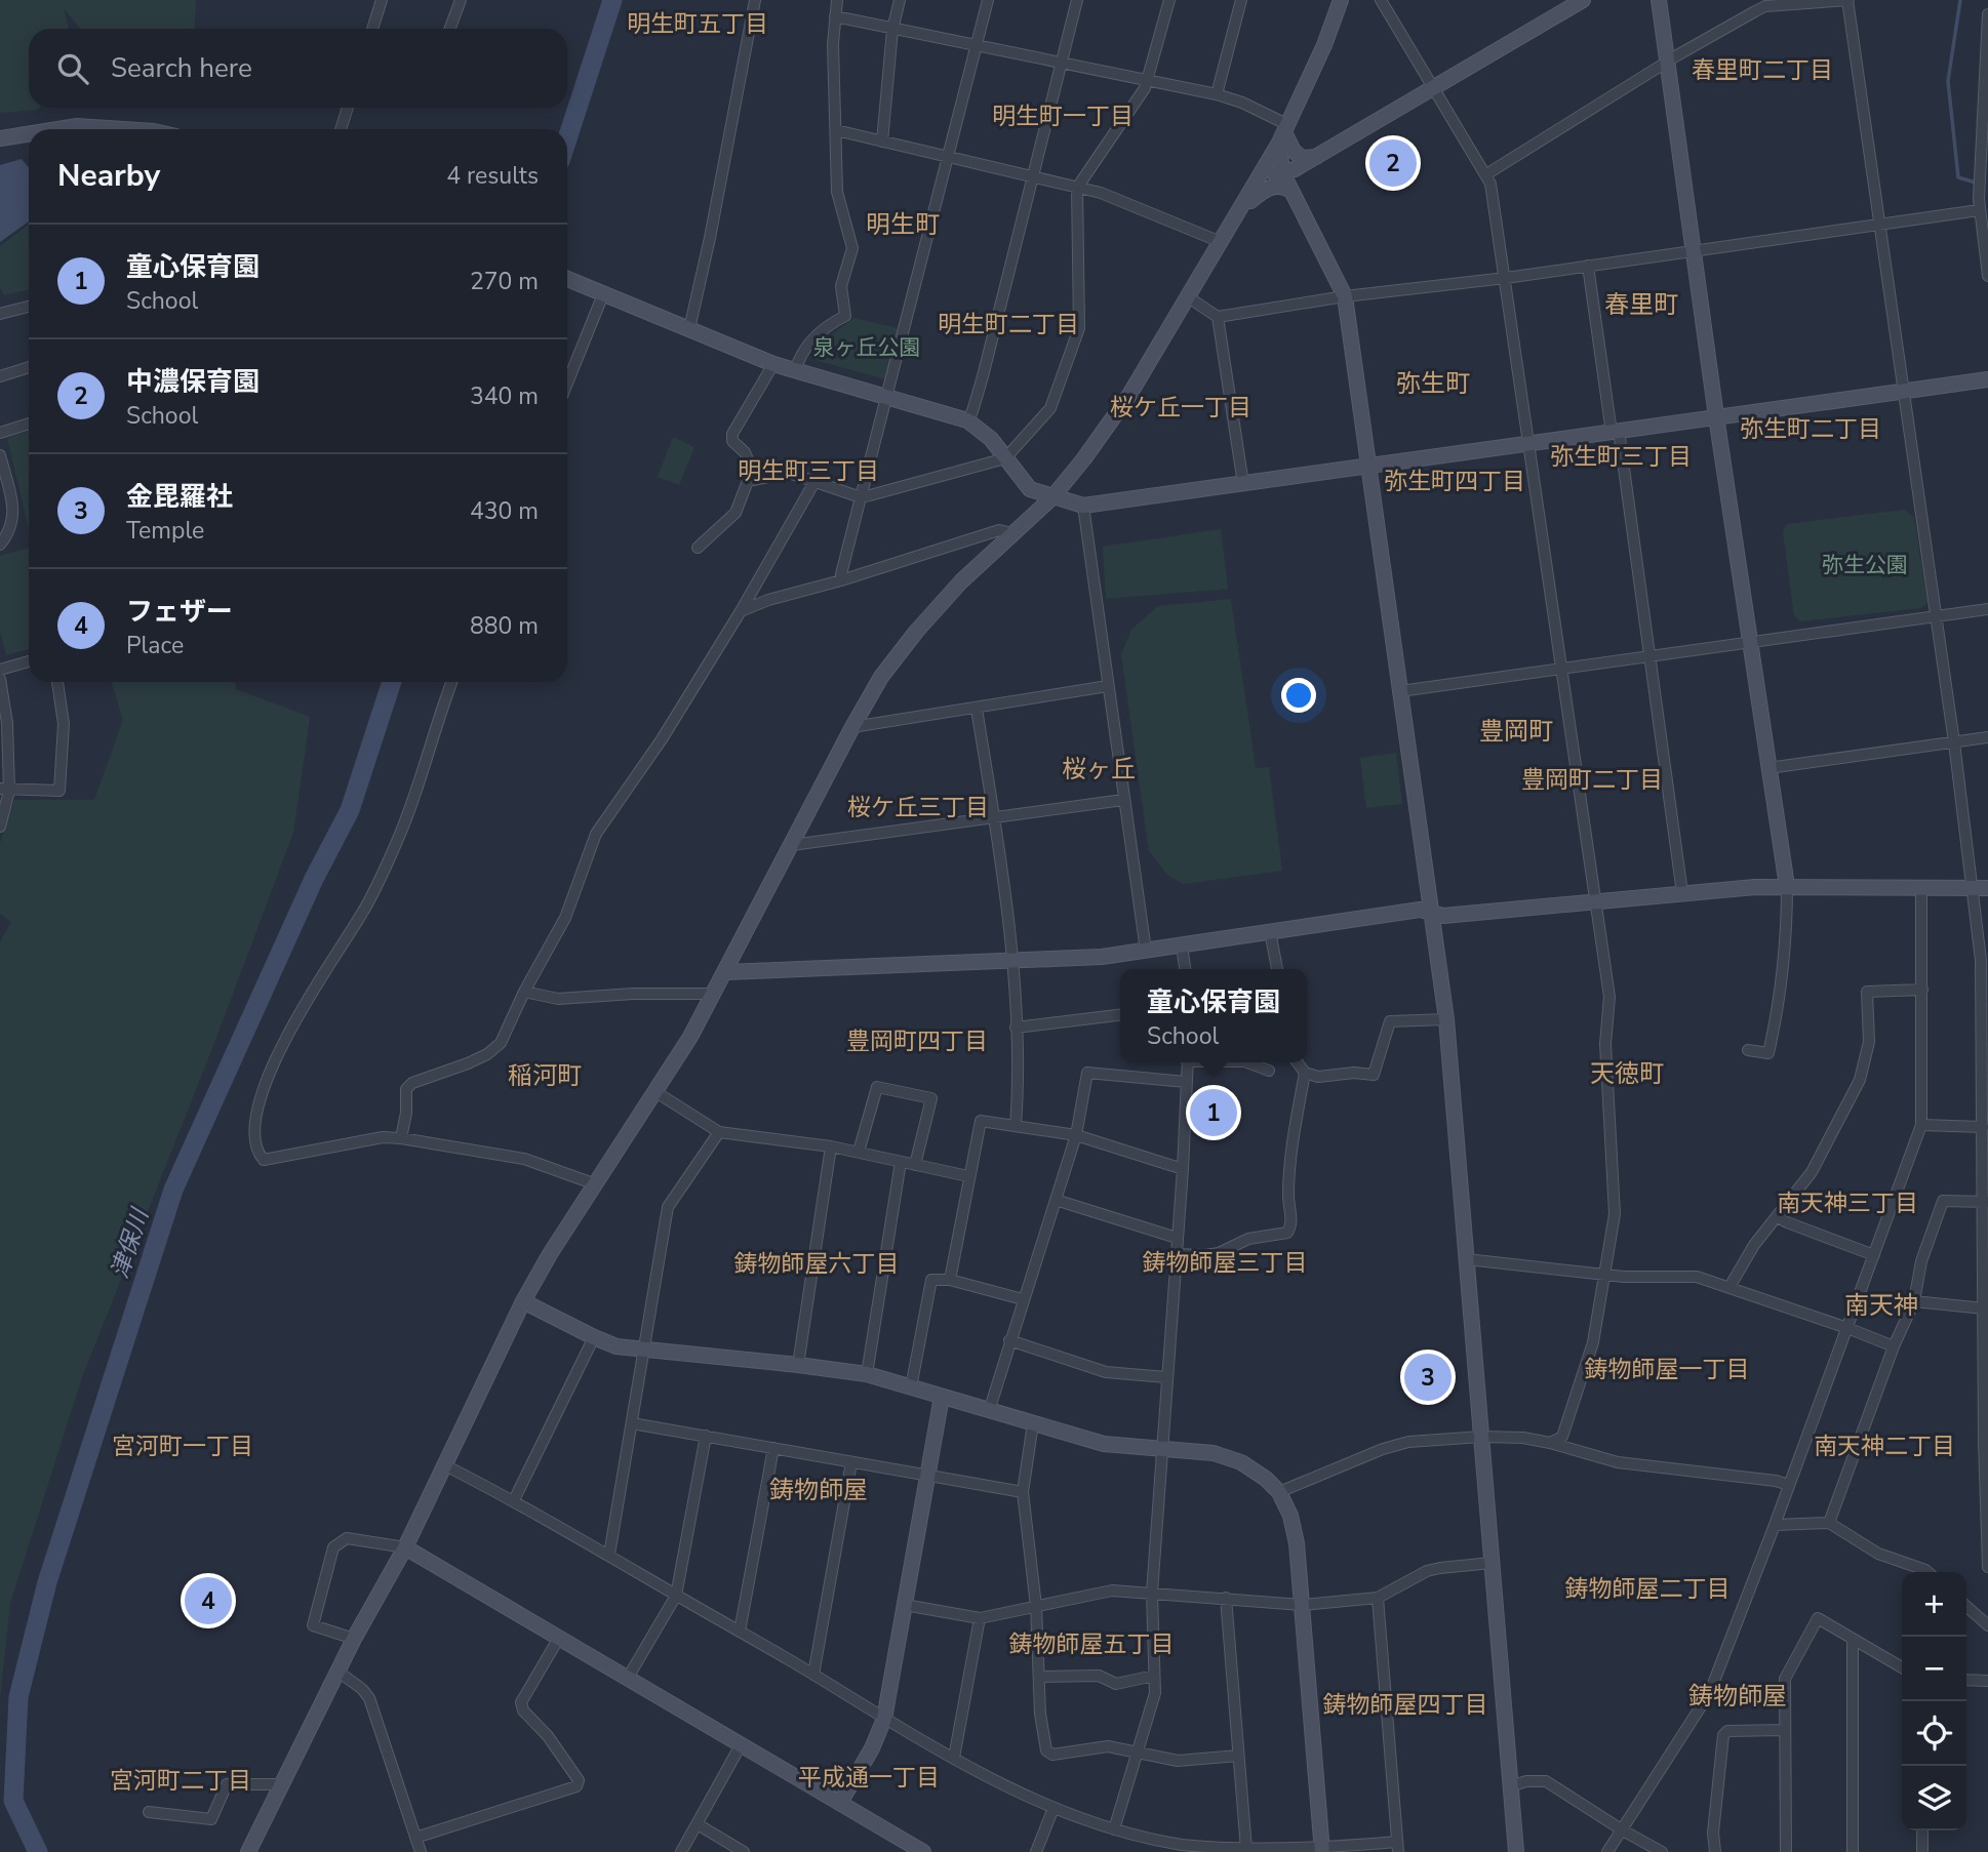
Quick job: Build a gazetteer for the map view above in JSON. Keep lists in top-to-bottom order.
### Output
{
  "districts": [
    "明生町五丁目",
    "春里町二丁目",
    "明生町一丁目",
    "明生町",
    "春里町",
    "明生町二丁目",
    "弥生町",
    "桜ケ丘一丁目",
    "弥生町二丁目",
    "弥生町三丁目",
    "明生町三丁目",
    "弥生町四丁目",
    "豊岡町",
    "桜ヶ丘",
    "豊岡町二丁目",
    "桜ケ丘三丁目",
    "豊岡町四丁目",
    "天徳町",
    "稲河町",
    "南天神三丁目",
    "鋳物師屋三丁目",
    "鋳物師屋六丁目",
    "南天神",
    "鋳物師屋一丁目",
    "宮河町一丁目",
    "南天神二丁目",
    "鋳物師屋",
    "鋳物師屋二丁目",
    "鋳物師屋五丁目",
    "鋳物師屋",
    "鋳物師屋四丁目",
    "平成通一丁目",
    "宮河町二丁目"
  ],
  "water": ["津保川"],
  "parks": ["泉ヶ丘公園", "弥生公園"],
  "page": {
    "search": "Search here",
    "heading": ["Nearby", "4 results"],
    "pins": [
      "2",
      "1",
      "3",
      "4"
    ],
    "list": [
      {
        "mark": "1",
        "name": "童心保育園",
        "note": "School",
        "value": "270 m"
      },
      {
        "mark": "2",
        "name": "中濃保育園",
        "note": "School",
        "value": "340 m"
      },
      {
        "mark": "3",
        "name": "金毘羅社",
        "note": "Temple",
        "value": "430 m"
      },
      {
        "mark": "4",
        "name": "フェザー",
        "note": "Place",
        "value": "880 m"
      }
    ],
    "popup": ["童心保育園", "School"],
    "map_buttons": ["+", "−"]
  }
}
